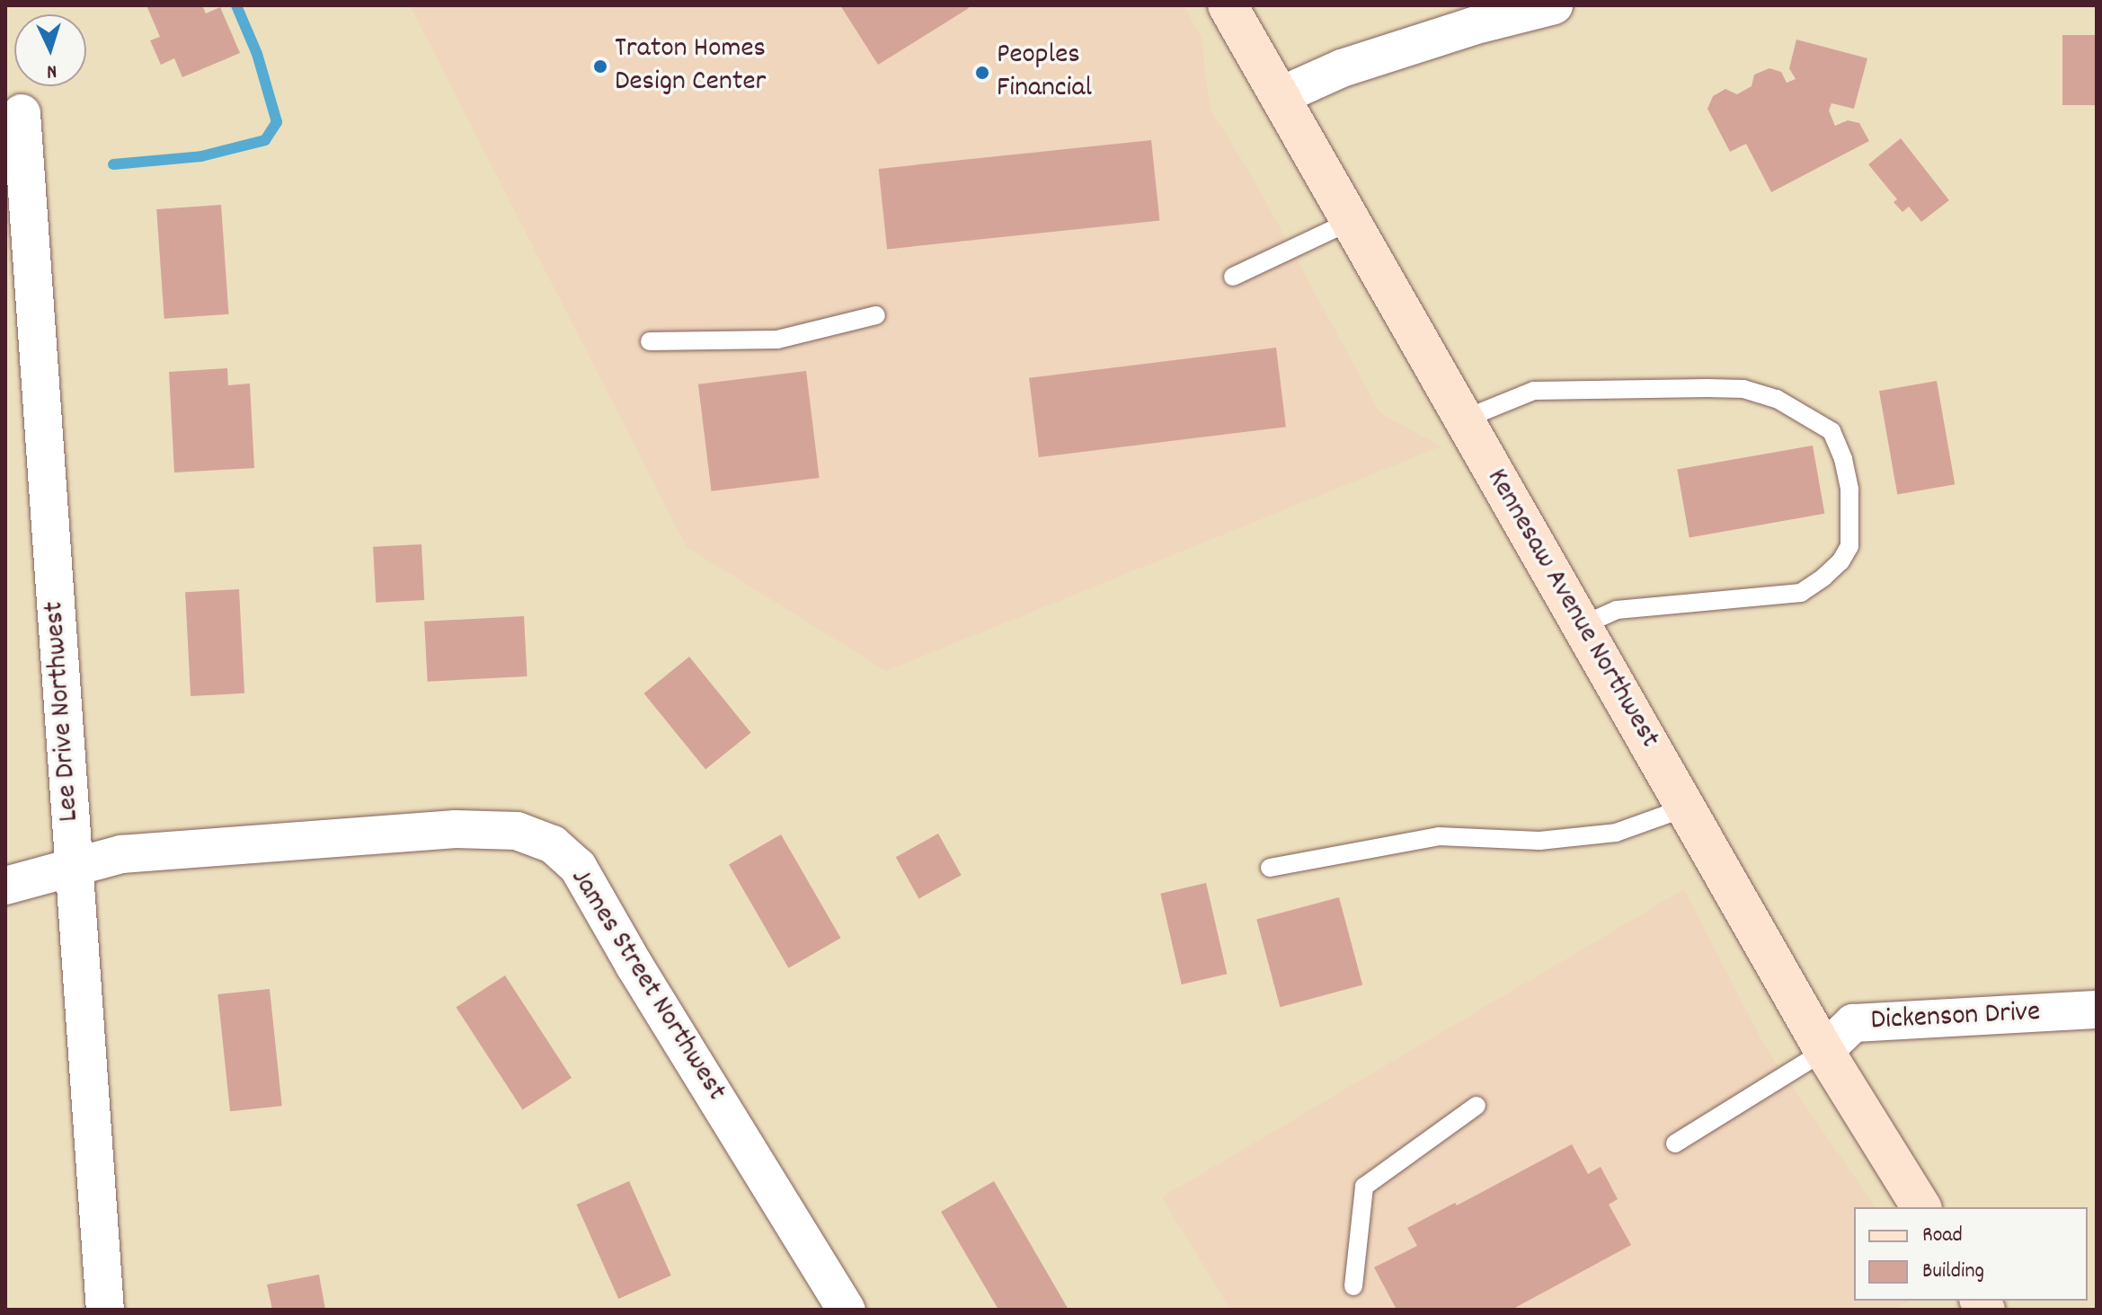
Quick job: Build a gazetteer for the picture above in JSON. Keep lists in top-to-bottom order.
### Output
{
  "streets": {
    "street": [
      "Kennesaw Avenue Northwest",
      "Lee Drive Northwest",
      "James Street Northwest",
      "Dickenson Drive"
    ]
  },
  "crossings": [
    ["Kennesaw Avenue Northwest", "Dickenson Drive"],
    ["Lee Drive Northwest", "James Street Northwest"]
  ],
  "places": ["Traton Homes Design Center", "Peoples Financial"],
  "legend": ["Road", "Building"],
  "north": "bottom"
}
